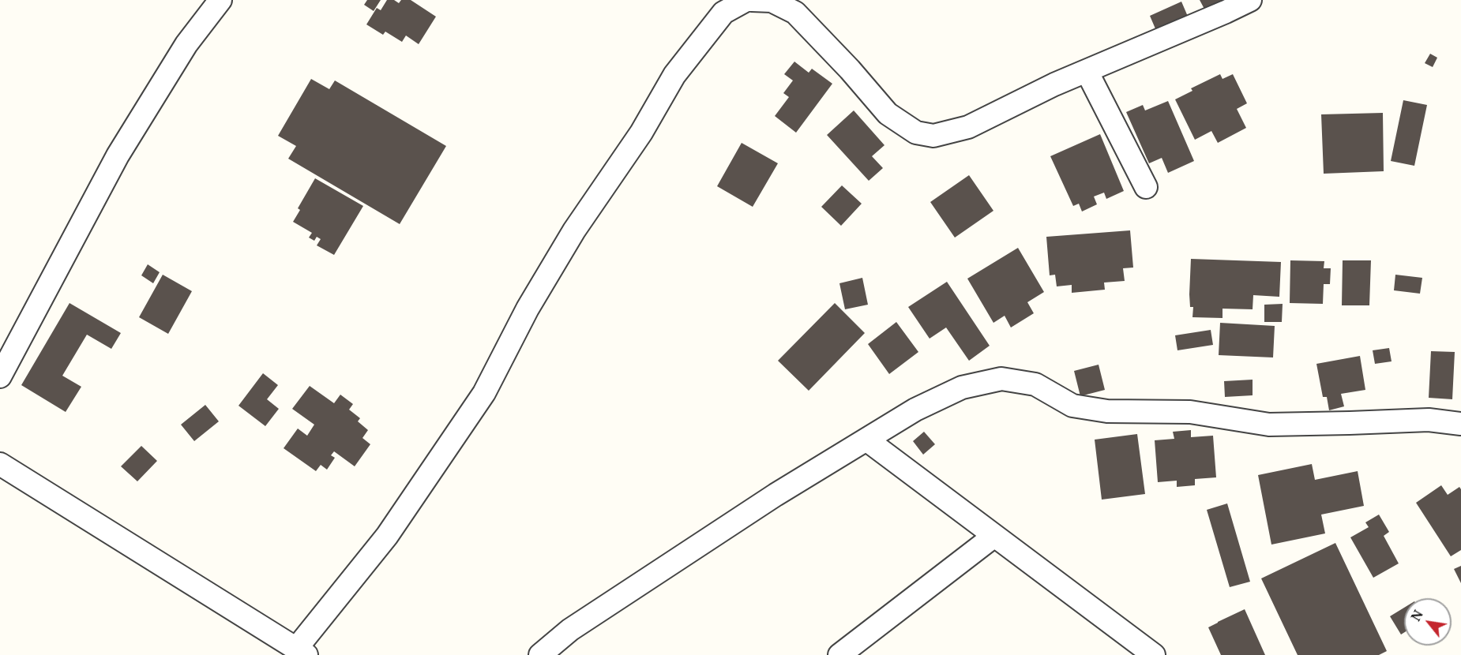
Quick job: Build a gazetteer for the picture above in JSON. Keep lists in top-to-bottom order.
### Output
{
  "north": "top left"
}
